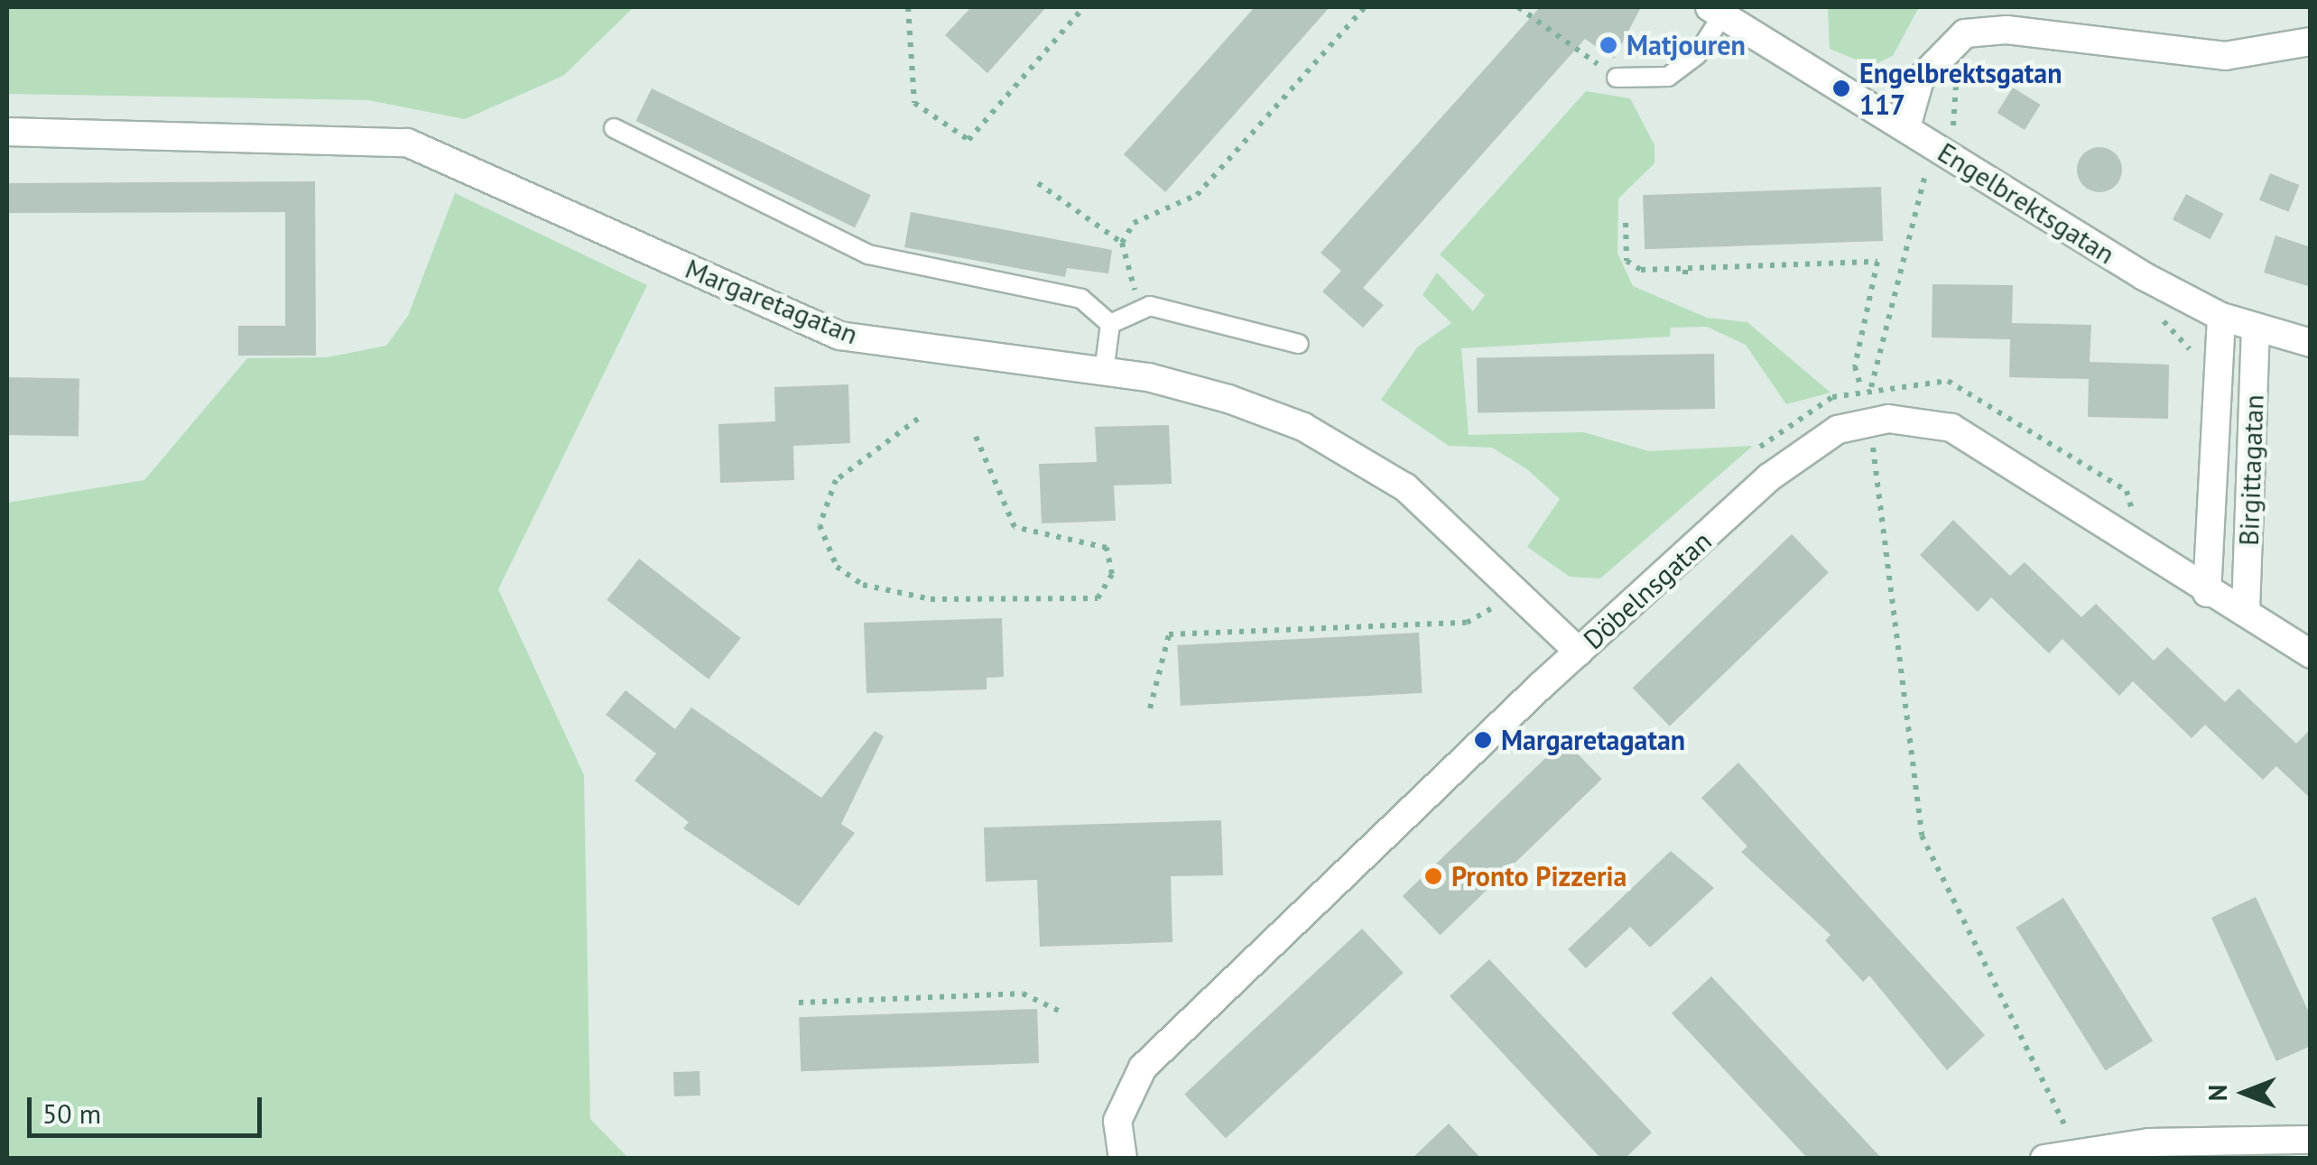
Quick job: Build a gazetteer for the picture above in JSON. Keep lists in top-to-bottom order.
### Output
{
  "streets": {
    "street": [
      "Engelbrektsgatan",
      "Margaretagatan",
      "Birgittagatan",
      "Döbelnsgatan"
    ]
  },
  "crossings": [
    ["Engelbrektsgatan", "Birgittagatan"],
    ["Margaretagatan", "Döbelnsgatan"],
    ["Birgittagatan", "Döbelnsgatan"]
  ],
  "places": [
    "Matjouren",
    "Engelbrektsgatan 117",
    "Margaretagatan",
    "Pronto Pizzeria"
  ],
  "scale_bar": "50 m",
  "north": "left"
}
